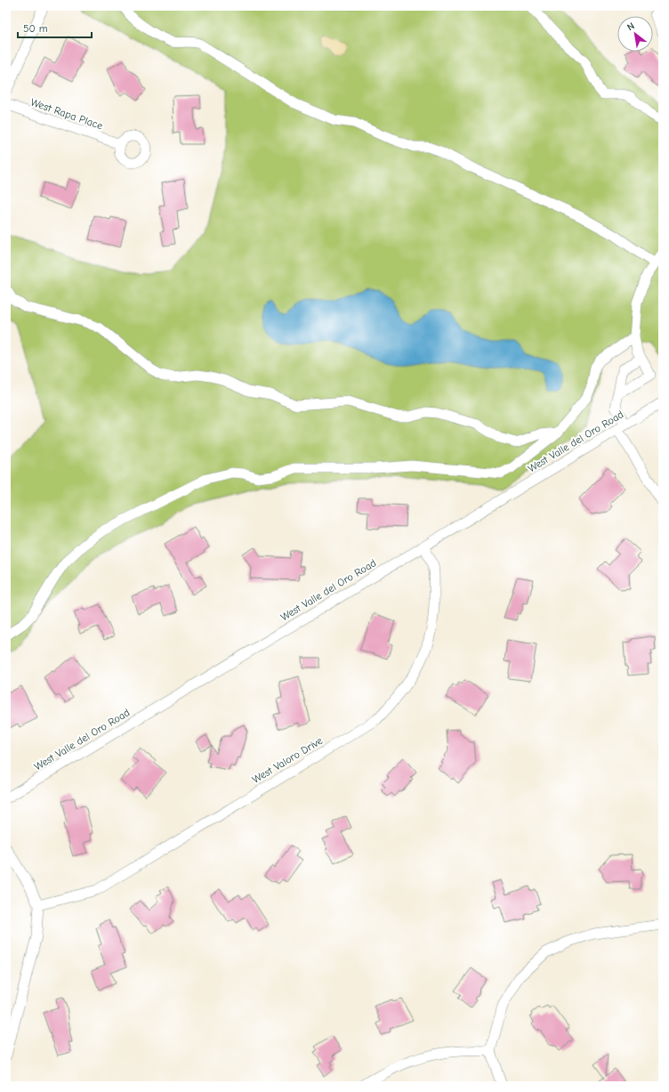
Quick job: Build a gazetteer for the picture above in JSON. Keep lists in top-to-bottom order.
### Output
{
  "streets": {
    "street": ["West Rapa Place", "West Valle del Oro Road", "West Valoro Drive"]
  },
  "crossings": [
    ["West Valle del Oro Road", "West Valoro Drive"]
  ],
  "scale_bar": "50 m",
  "north": "top left"
}
